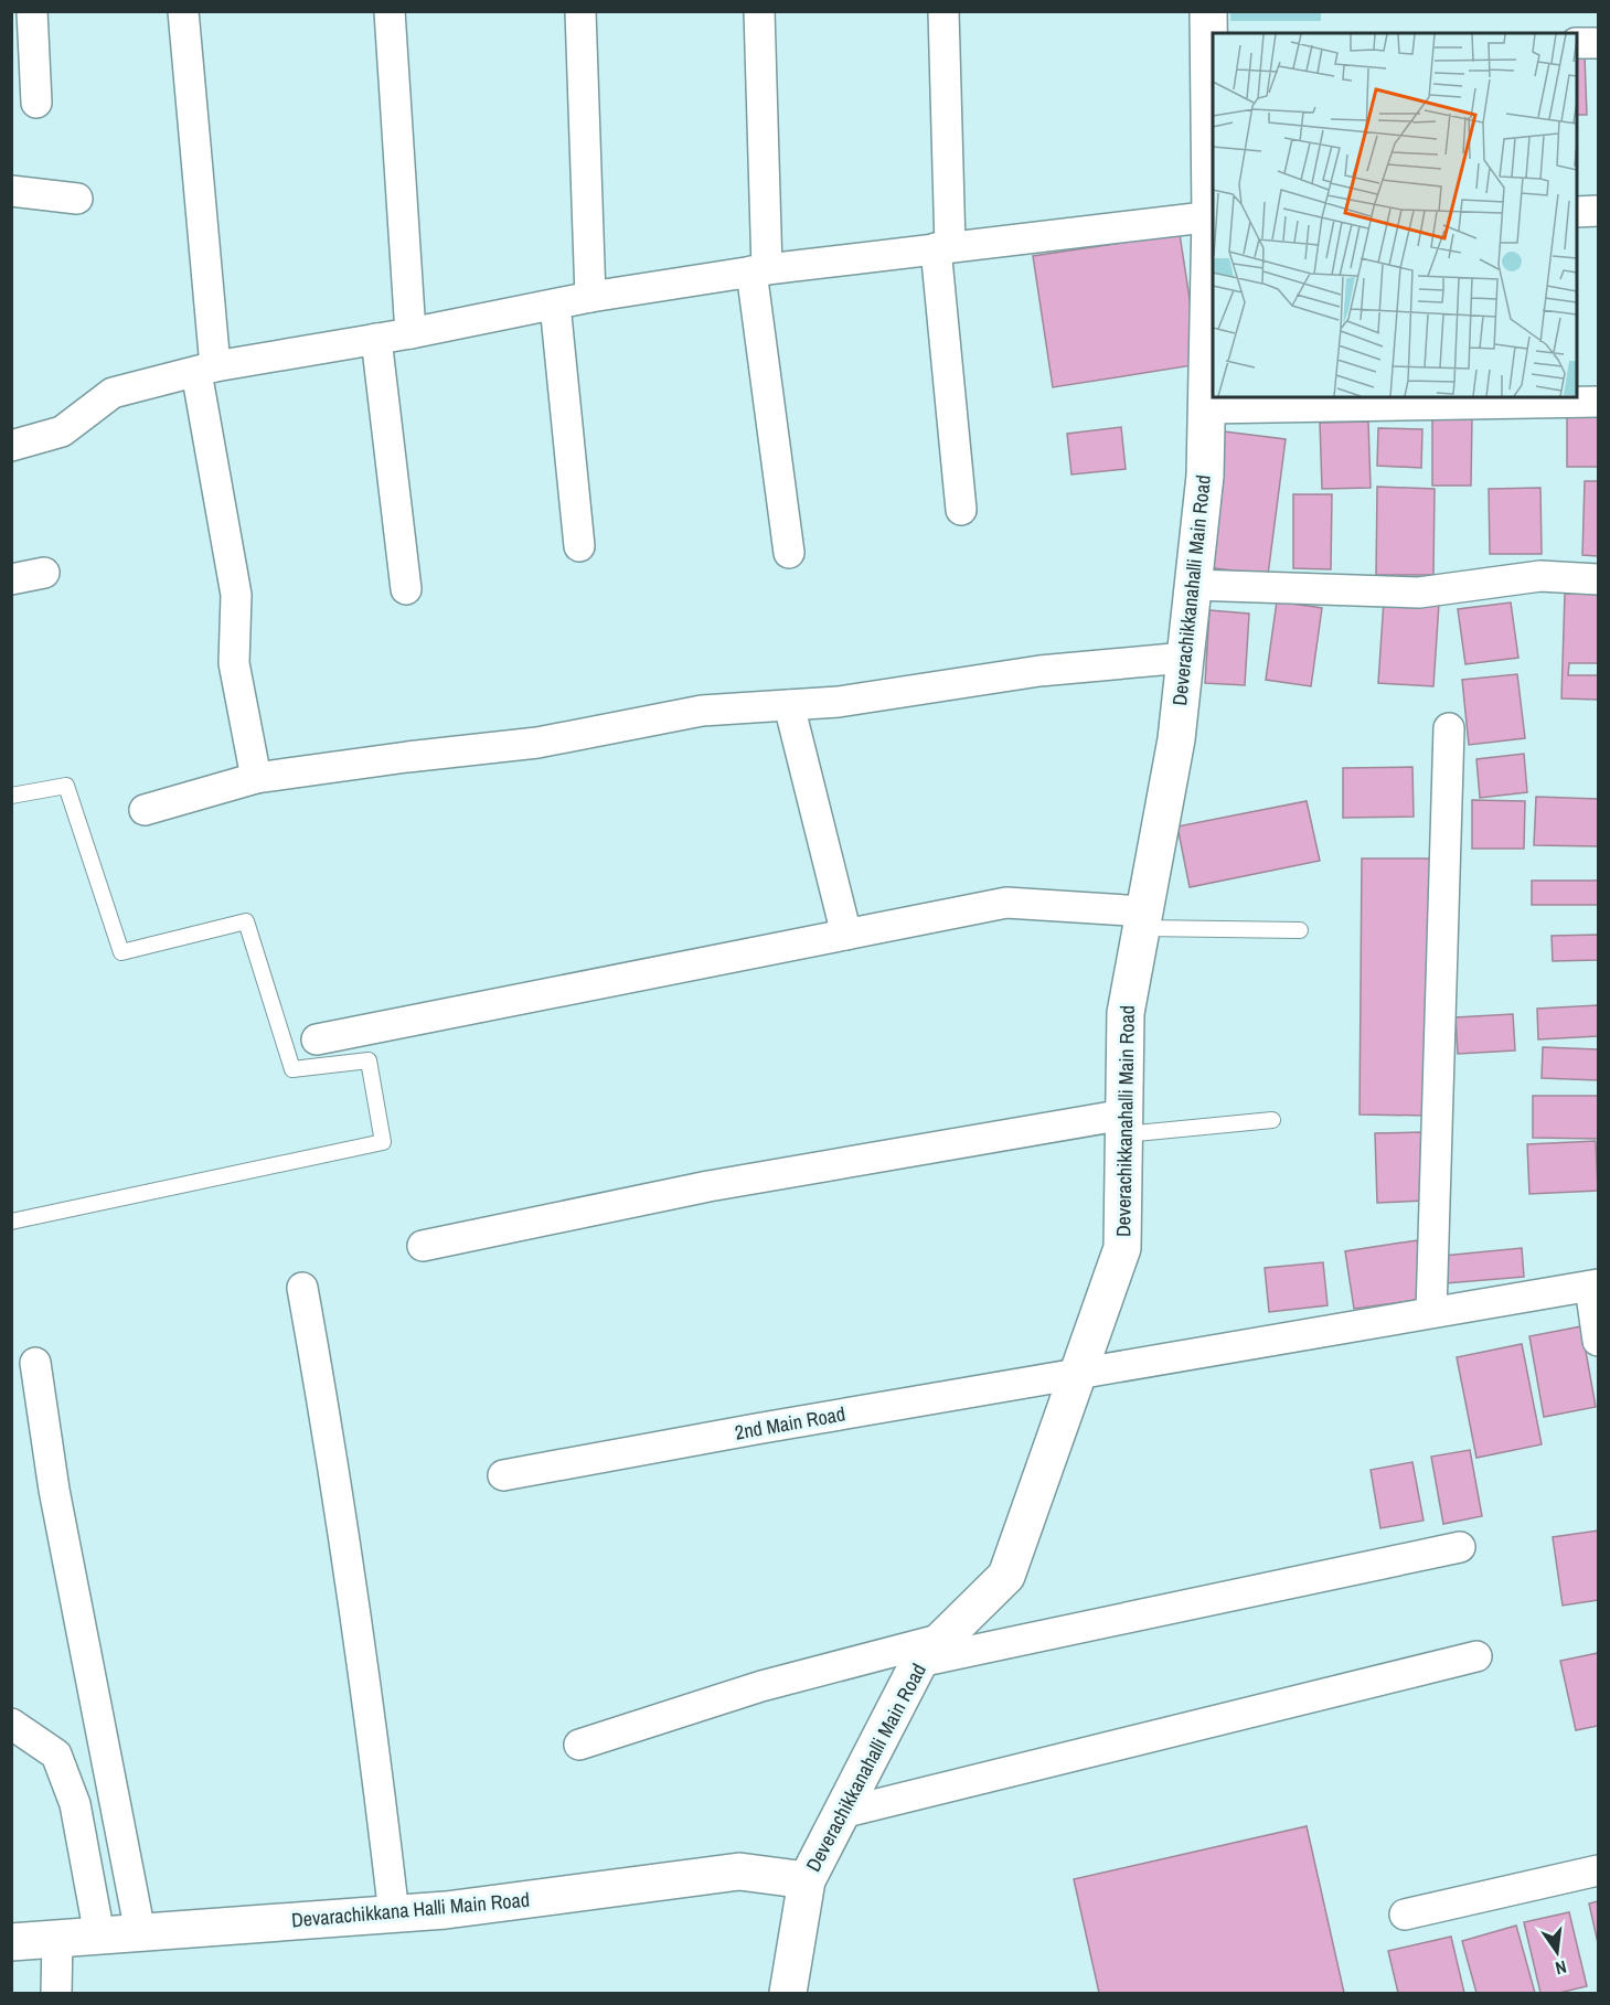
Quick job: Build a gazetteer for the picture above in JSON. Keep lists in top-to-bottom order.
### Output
{
  "streets": {
    "street": ["Deverachikkanahalli Main Road", "2nd Main Road", "Devarachikkana Halli Main Road"]
  },
  "crossings": [
    ["Deverachikkanahalli Main Road", "2nd Main Road"],
    ["Deverachikkanahalli Main Road", "Devarachikkana Halli Main Road"]
  ],
  "north": "bottom"
}
